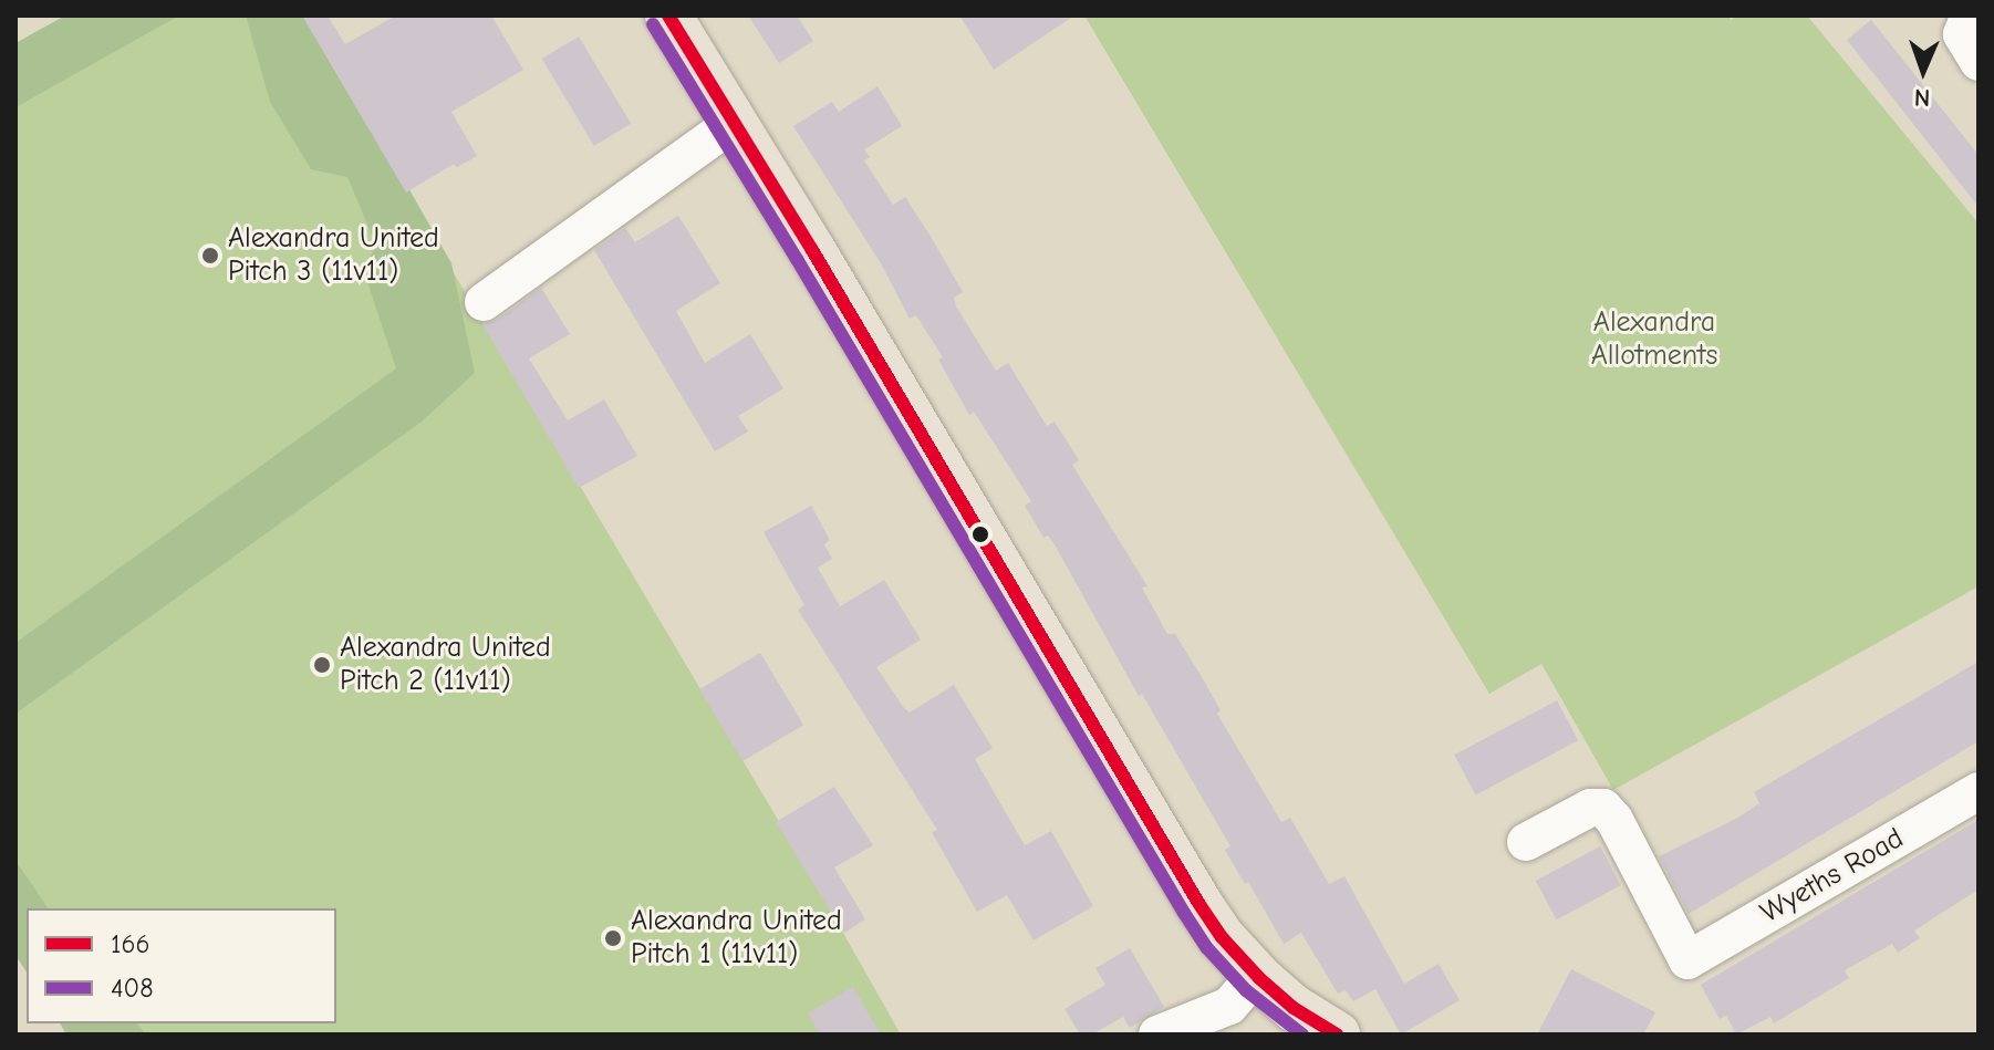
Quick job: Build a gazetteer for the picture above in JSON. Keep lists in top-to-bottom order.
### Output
{
  "streets": {
    "street": ["Wyeths Road"]
  },
  "parks": ["Alexandra Allotments"],
  "places": ["Alexandra United Pitch 3 (11v11)", "Alexandra United Pitch 2 (11v11)", "Alexandra United Pitch 1 (11v11)"],
  "lines": ["transit line 166", "transit line 408"],
  "legend": ["166", "408"],
  "north": "bottom"
}
